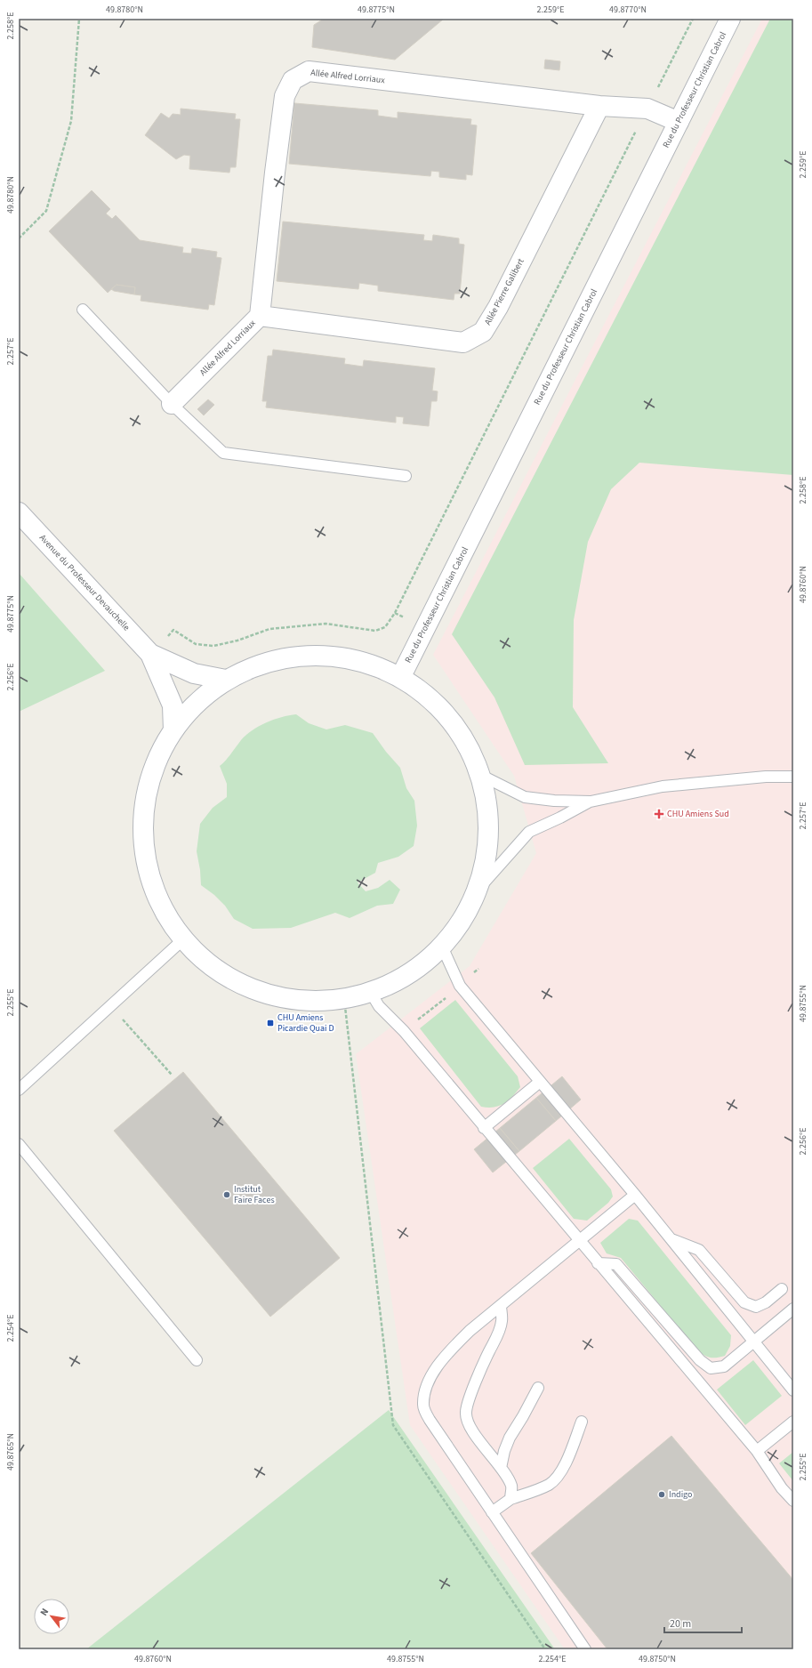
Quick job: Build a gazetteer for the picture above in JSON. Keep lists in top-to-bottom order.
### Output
{
  "streets": {
    "street": [
      "Allée Alfred Lorriaux",
      "Rue du Professeur Christian Cabrol",
      "Allée Pierre Galibert",
      "Avenue du Professeur Devauchelle"
    ]
  },
  "crossings": [
    ["Allée Alfred Lorriaux", "Rue du Professeur Christian Cabrol"],
    ["Allée Alfred Lorriaux", "Allée Pierre Galibert"]
  ],
  "places": {
    "health": ["CHU Amiens Sud"],
    "transit": ["CHU Amiens Picardie Quai D"],
    "other": ["Institut Faire Faces", "Indigo"]
  },
  "scale_bar": "20 m",
  "north": "top left",
  "coordinates": [
    "49.8780°N",
    "49.8775°N",
    "2.259°E",
    "49.8770°N",
    "2.258°E",
    "2.257°E",
    "49.8760°N",
    "2.256°E",
    "2.255°E",
    "49.8755°N",
    "2.254°E",
    "49.8765°N",
    "49.8750°N"
  ]
}
